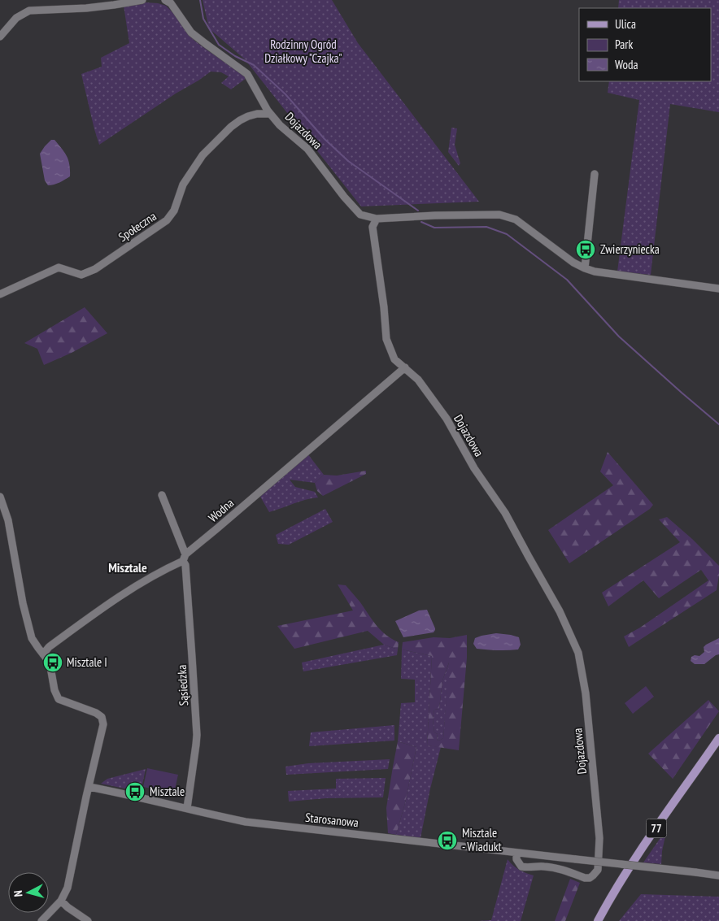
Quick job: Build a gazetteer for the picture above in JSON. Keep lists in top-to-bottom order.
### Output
{
  "streets": {
    "main road": ["77"],
    "street": [
      "Dojazdowa",
      "Społeczna",
      "Wodna",
      "Sąsiedzka",
      "Starosanowa"
    ]
  },
  "crossings": [
    ["Dojazdowa", "Społeczna"],
    ["Dojazdowa", "Wodna"],
    ["Dojazdowa", "Starosanowa"],
    ["Wodna", "Sąsiedzka"],
    ["Sąsiedzka", "Starosanowa"]
  ],
  "districts": ["Misztale"],
  "parks": ["Rodzinny Ogród Działkowy \"Czajka\""],
  "places": {
    "bus stop": [
      "Zwierzyniecka",
      "Misztale I",
      "Misztale",
      "Misztale - Wiadukt"
    ]
  },
  "legend": ["Ulica", "Park", "Woda"],
  "north": "left"
}
